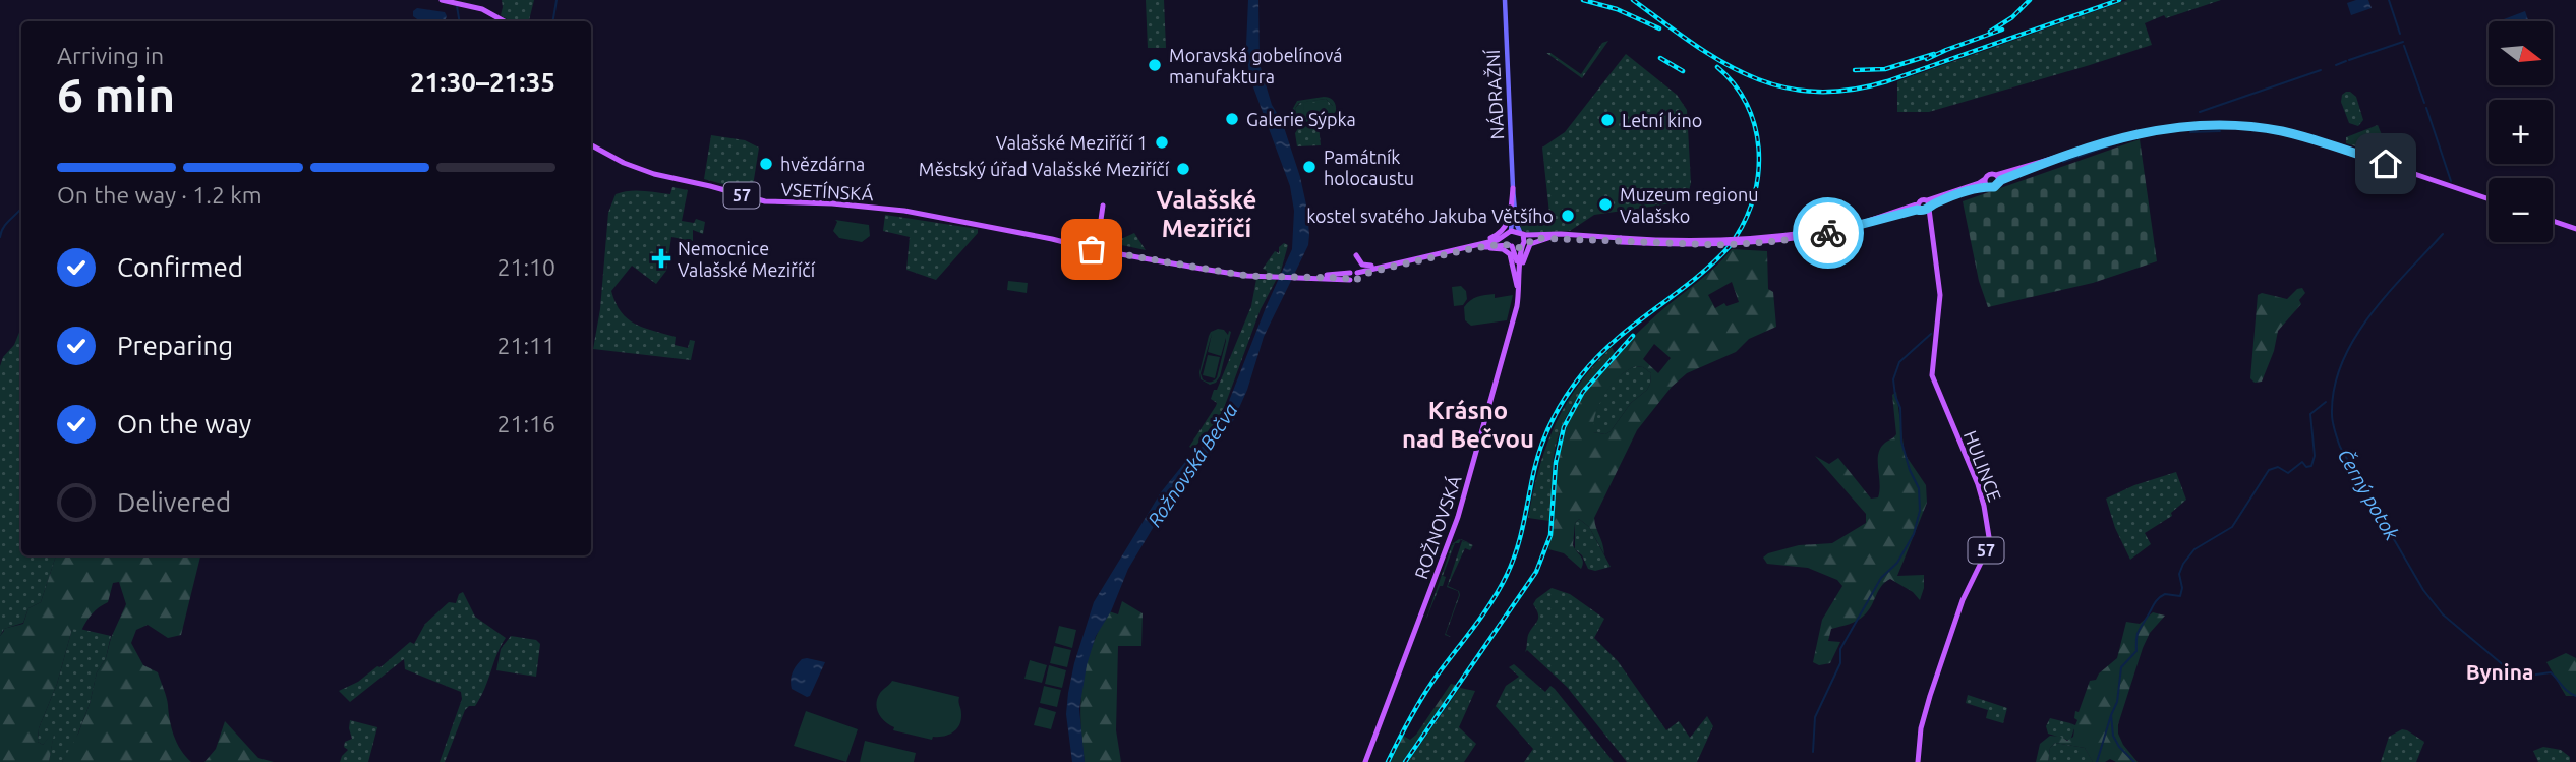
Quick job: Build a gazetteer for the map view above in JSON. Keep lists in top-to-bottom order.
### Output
{
  "streets": {
    "main road": [
      "NÁDRAŽNÍ",
      "VSETÍNSKÁ",
      "57",
      "HULINCE",
      "ROŽNOVSKÁ"
    ]
  },
  "crossings": [
    ["NÁDRAŽNÍ", "57"],
    ["NÁDRAŽNÍ", "ROŽNOVSKÁ"],
    ["VSETÍNSKÁ", "57"],
    ["57", "ROŽNOVSKÁ"]
  ],
  "districts": ["Valašské Meziříčí", "Krásno nad Bečvou", "Bynina"],
  "water": ["Rožnovská Bečva", "Černý potok"],
  "places": {
    "other": [
      "Moravská gobelínová manufaktura",
      "Galerie Sýpka",
      "Letní kino",
      "Valašské Meziříčí 1",
      "hvězdárna",
      "Památník holocaustu",
      "Městský úřad Valašské Meziříčí",
      "Muzeum regionu Valašsko",
      "kostel svatého Jakuba Většího"
    ],
    "health": ["Nemocnice Valašské Meziříčí"]
  },
  "north": "right",
  "page": {
    "map_buttons": ["+", "−"],
    "heading": ["6 min", "Arriving in", "21:30–21:35"],
    "bar": "On the way · 1.2 km",
    "list": [
      ["Confirmed", "21:10"],
      ["Preparing", "21:11"],
      ["On the way", "21:16"],
      "Delivered"
    ]
  }
}
